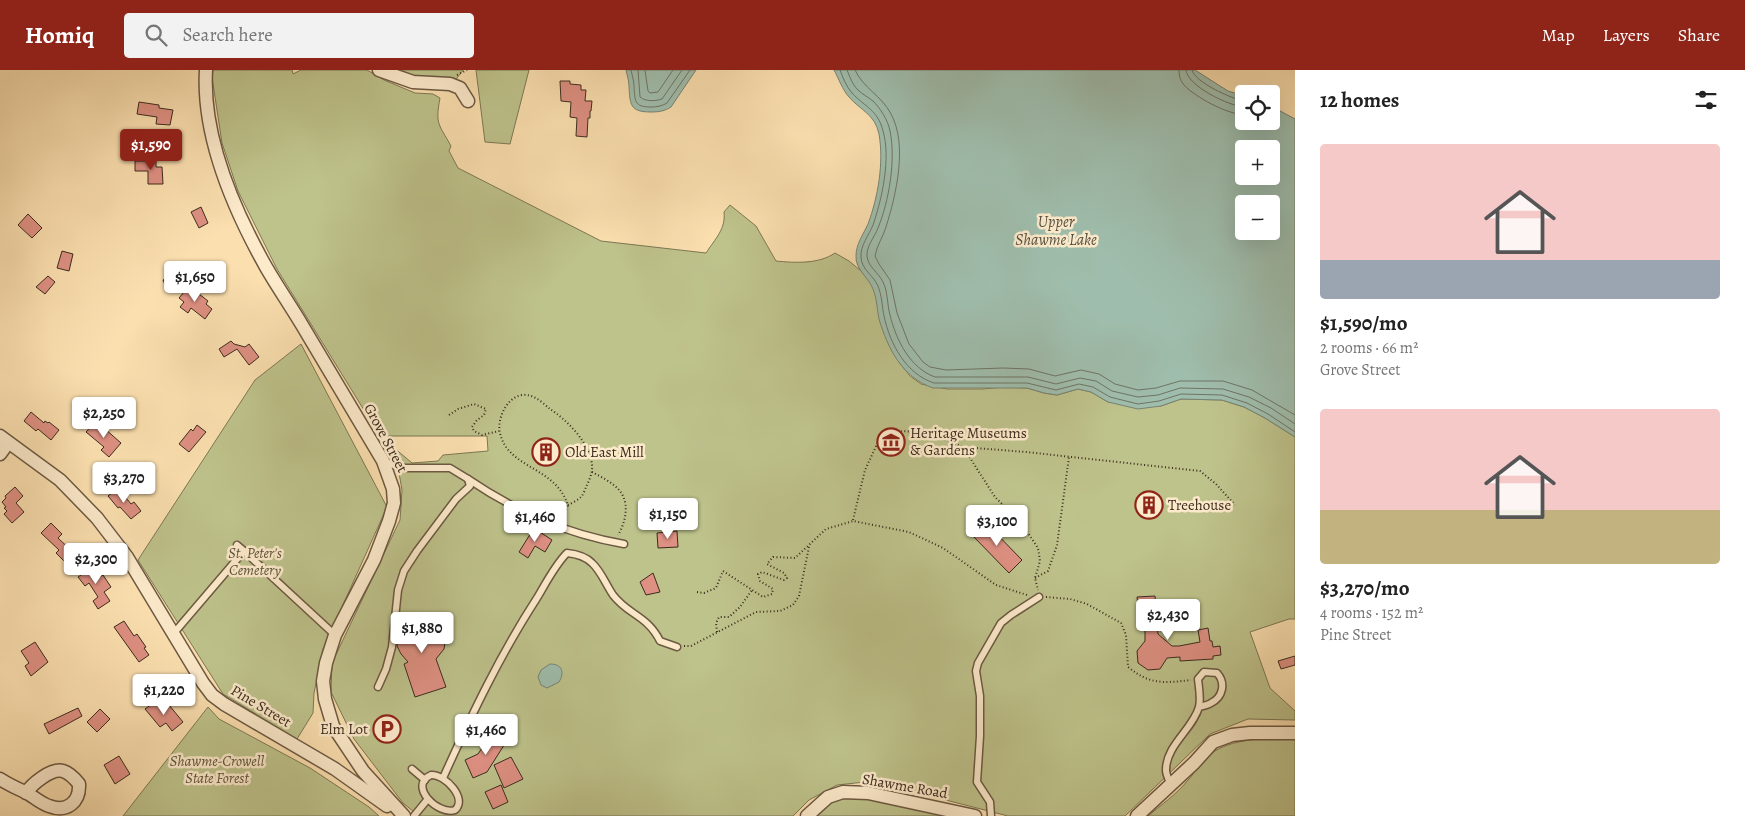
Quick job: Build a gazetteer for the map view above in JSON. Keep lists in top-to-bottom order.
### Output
{
  "streets": {
    "street": ["Grove Street", "Pine Street", "Shawme Road"]
  },
  "crossings": [
    ["Grove Street", "Pine Street"]
  ],
  "water": ["Upper Shawme Lake"],
  "parks": ["St. Peter's Cemetery", "Shawme-Crowell State Forest"],
  "places": {
    "museum": ["Heritage Museums & Gardens"],
    "building": ["Old East Mill", "Treehouse"],
    "parking": ["Elm Lot"]
  },
  "page": {
    "header": "Homiq",
    "search": "Search here",
    "nav": ["Map", "Layers", "Share"],
    "heading": "12 homes",
    "map_buttons": ["+", "−"],
    "price": [
      "$1,590",
      "$1,650",
      "$2,250",
      "$3,270",
      "$1,150",
      "$1,460",
      "$3,100",
      "$2,300",
      "$2,430",
      "$1,880",
      "$1,220",
      "$1,460"
    ],
    "list": [
      {
        "name": "$1,590/mo",
        "note": "2 rooms · 66 m² · Grove Street"
      },
      {
        "name": "$3,270/mo",
        "note": "4 rooms · 152 m² · Pine Street"
      }
    ]
  }
}
